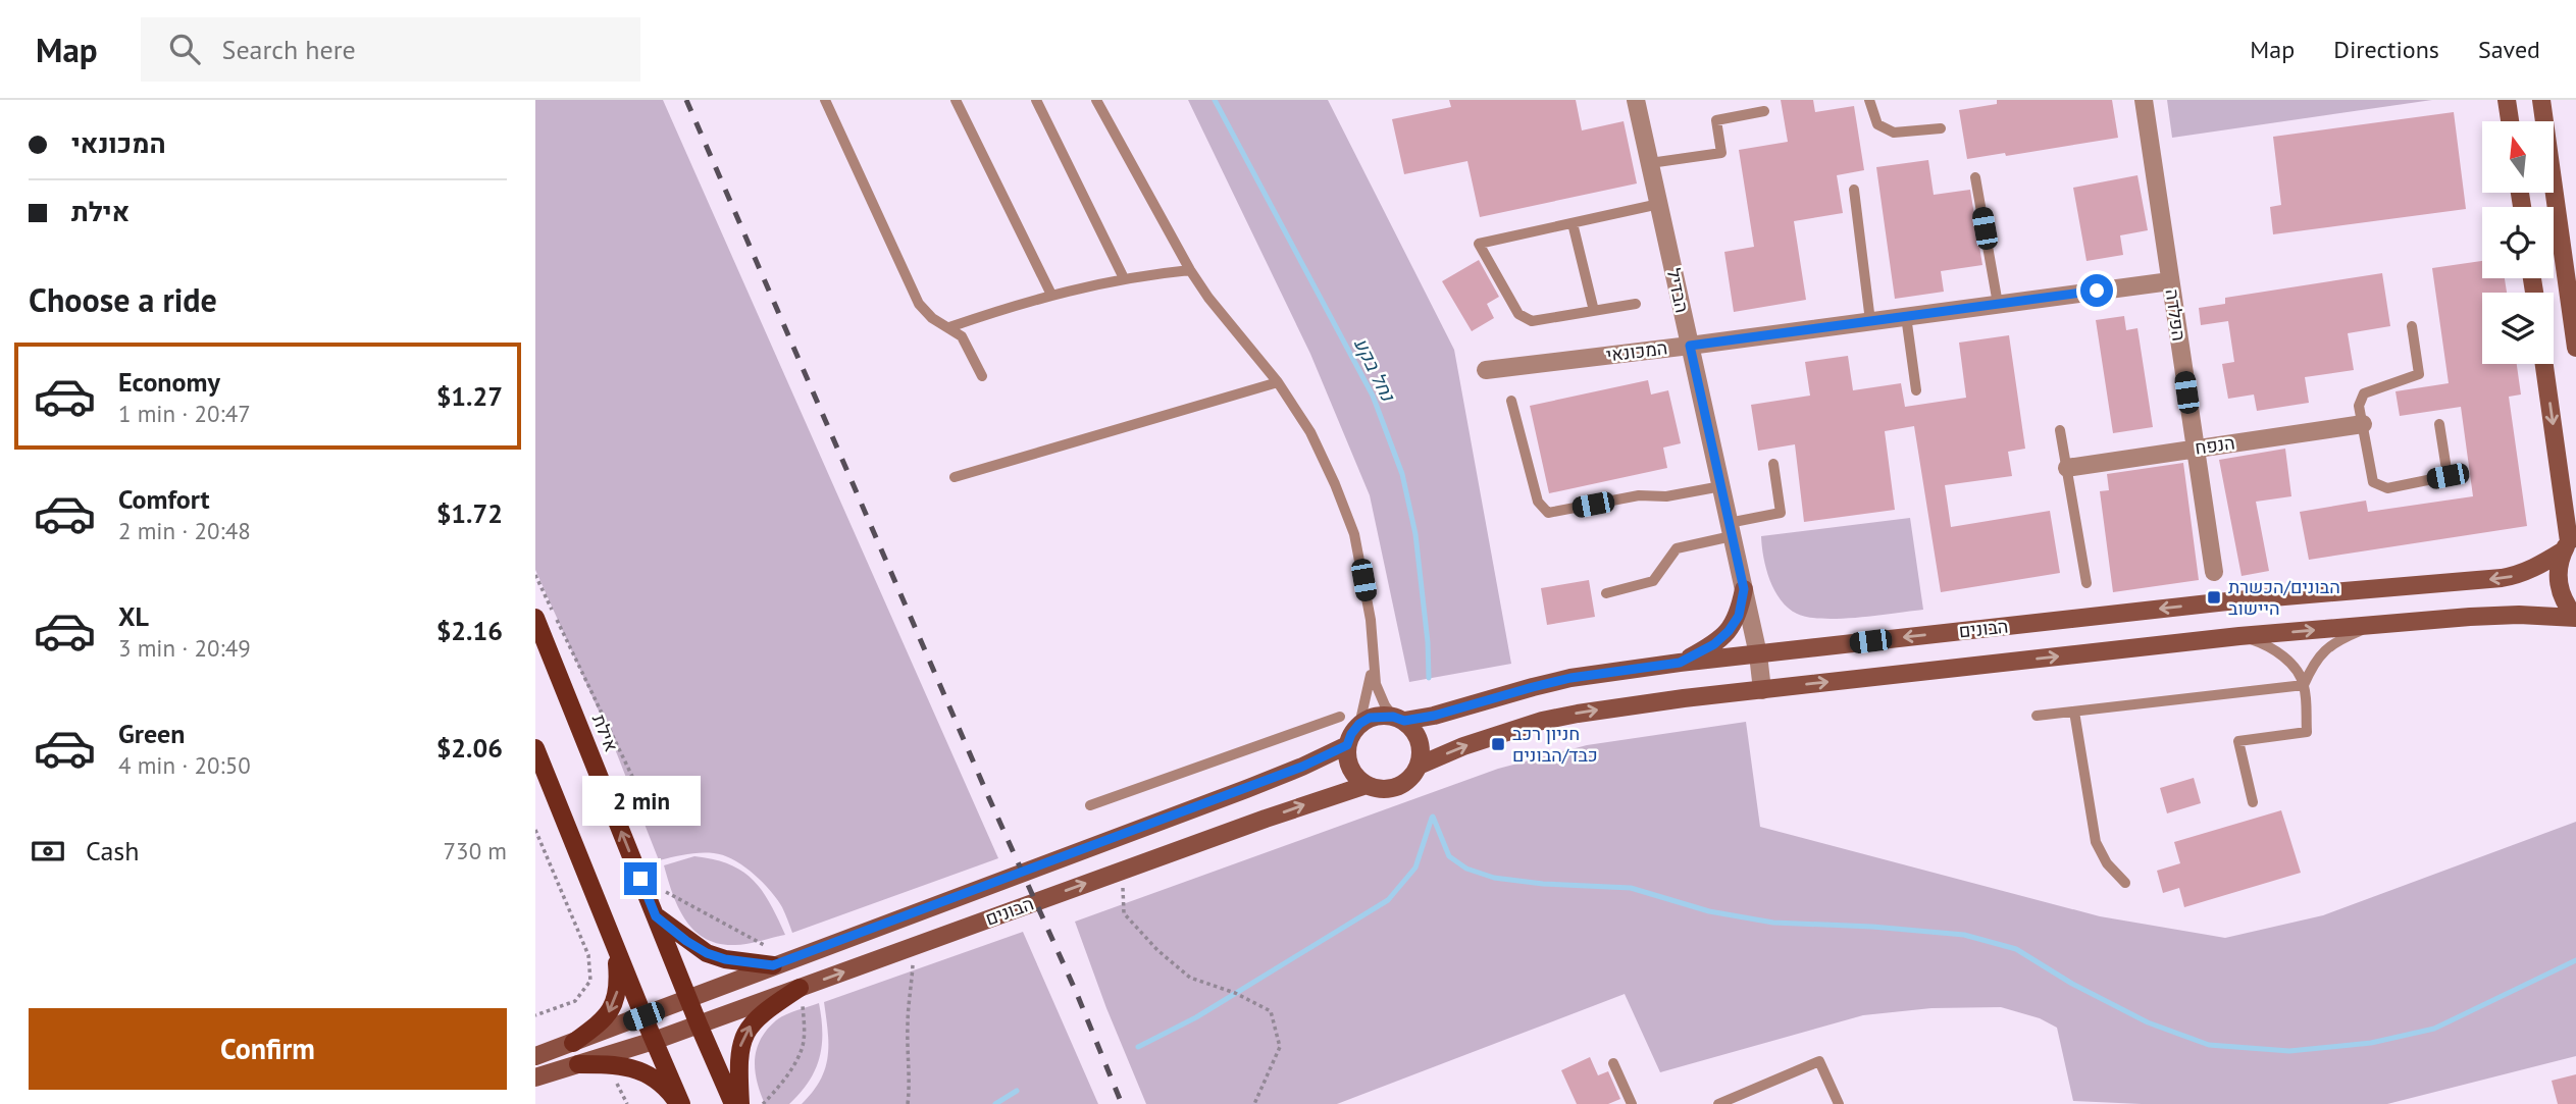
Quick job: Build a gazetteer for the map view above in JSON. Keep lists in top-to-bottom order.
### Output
{
  "streets": {
    "main road": ["אילת"],
    "street": [
      "הבדיל",
      "הפלדה",
      "המכונאי",
      "הנפח",
      "הבונים"
    ]
  },
  "crossings": [
    ["הבדיל", "המכונאי"],
    ["הבדיל", "הבונים"],
    ["הפלדה", "המכונאי"],
    ["הפלדה", "הנפח"],
    ["הבונים", "אילת"]
  ],
  "water": ["נחל בקע"],
  "places": {
    "transit": ["הבונים/הכשרת היישוב", "חניון רכב כבד/הבונים"]
  },
  "north": "top",
  "page": {
    "header": "Map",
    "search": "Search here",
    "nav": ["Map", "Directions", "Saved"],
    "banner": ["המכונאי", "אילת"],
    "heading": "Choose a ride",
    "list": [
      {
        "name": "Economy",
        "note": "1 min · 20:47",
        "value": "$1.27"
      },
      {
        "name": "Comfort",
        "note": "2 min · 20:48",
        "value": "$1.72"
      },
      {
        "name": "XL",
        "note": "3 min · 20:49",
        "value": "$2.16"
      },
      {
        "name": "Green",
        "note": "4 min · 20:50",
        "value": "$2.06"
      }
    ],
    "bubble": "2 min",
    "pay": ["Cash", "730 m"],
    "buttons": "Confirm"
  }
}
